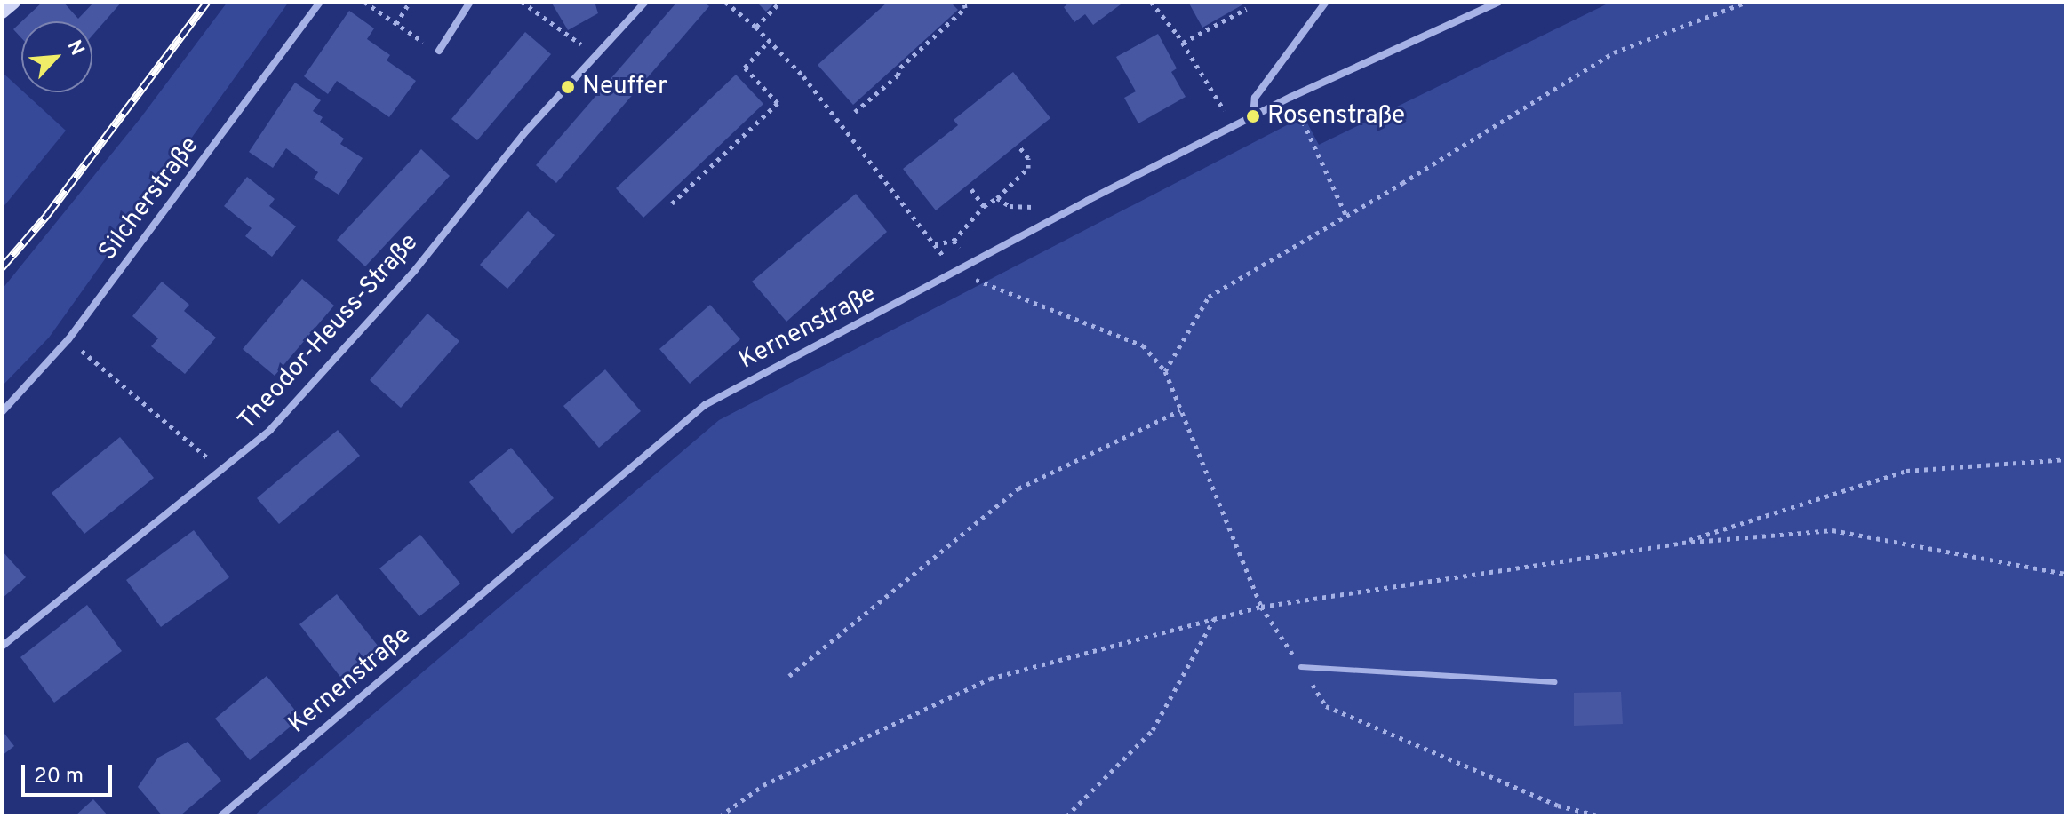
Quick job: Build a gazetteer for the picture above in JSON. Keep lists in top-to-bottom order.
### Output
{
  "streets": {
    "street": ["Silcherstraße", "Kernenstraße", "Theodor-Heuss-Straße"]
  },
  "places": ["Neuffer", "Rosenstraße"],
  "scale_bar": "20 m",
  "north": "top right"
}
